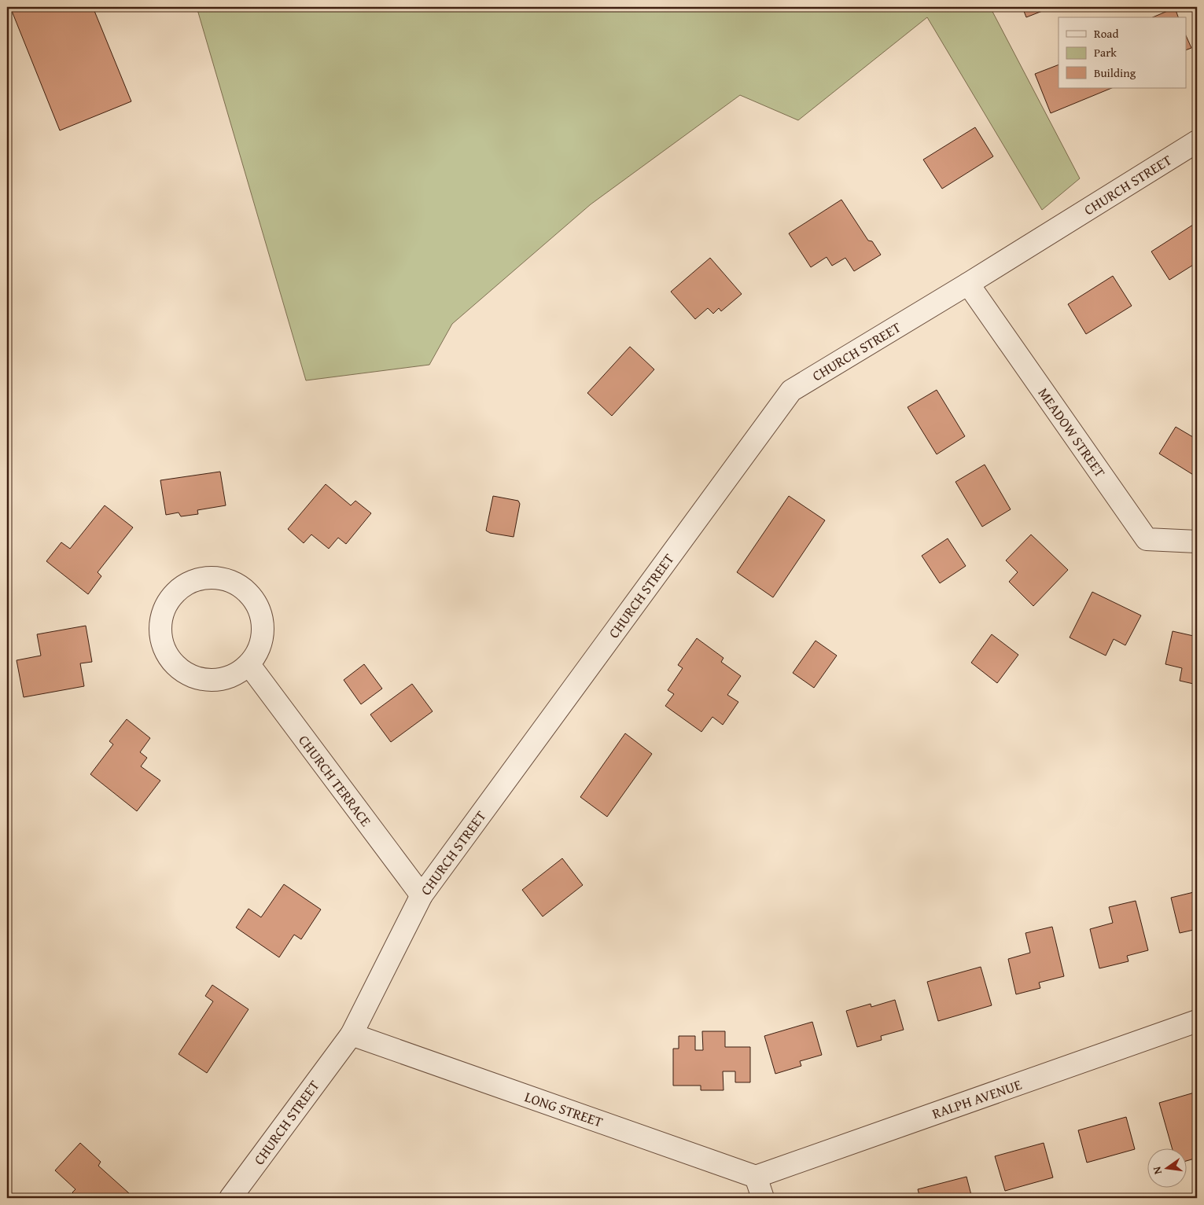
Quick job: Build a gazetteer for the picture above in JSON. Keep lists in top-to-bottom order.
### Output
{
  "streets": {
    "street": [
      "CHURCH STREET",
      "MEADOW STREET",
      "CHURCH TERRACE",
      "RALPH AVENUE",
      "LONG STREET"
    ]
  },
  "crossings": [
    ["CHURCH STREET", "MEADOW STREET"],
    ["CHURCH STREET", "CHURCH TERRACE"],
    ["CHURCH STREET", "LONG STREET"],
    ["RALPH AVENUE", "LONG STREET"]
  ],
  "legend": ["Road", "Park", "Building"],
  "north": "left"
}
